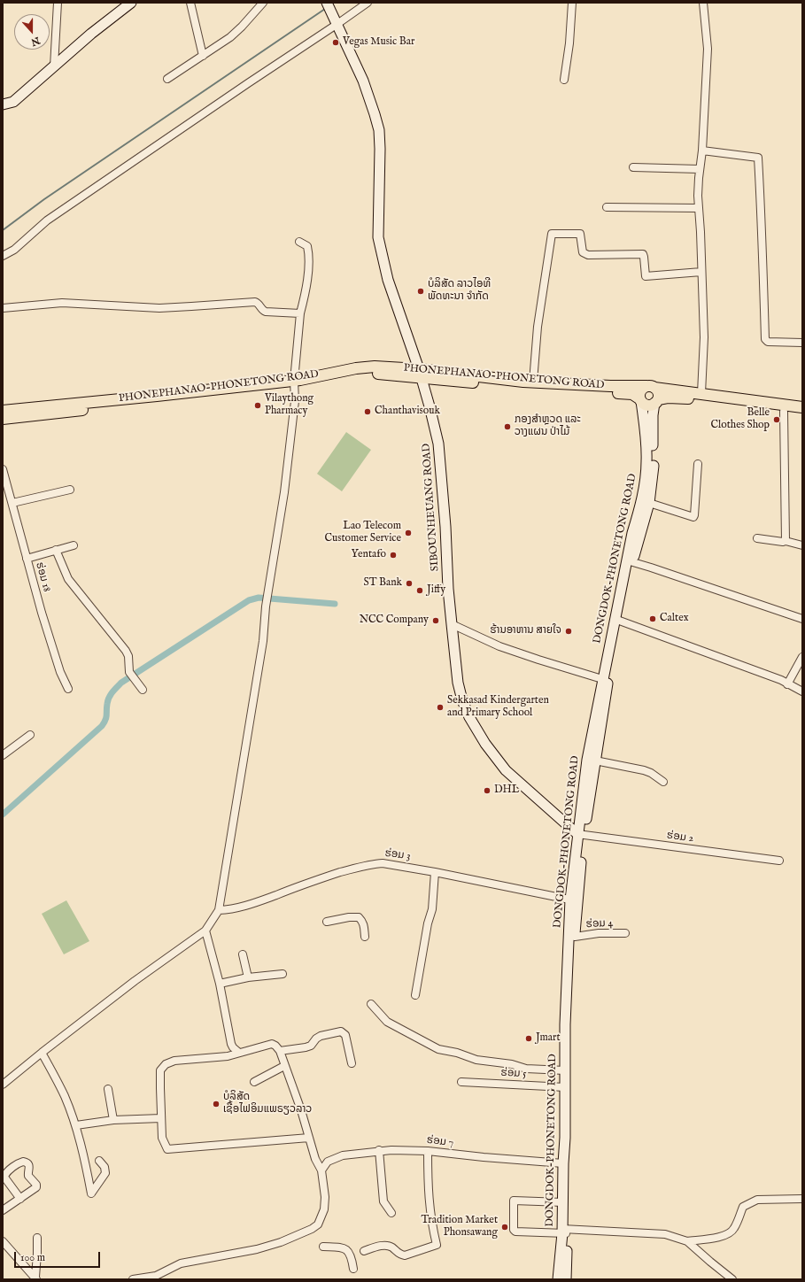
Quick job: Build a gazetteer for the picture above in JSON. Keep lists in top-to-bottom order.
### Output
{
  "streets": {
    "main road": ["PHONEPHANAO-PHONETONG ROAD", "SIBOUNHEUANG ROAD", "DONGDOK-PHONETONG ROAD"],
    "street": [
      "ຮ່ອມ 18",
      "ຮ່ອມ 2",
      "ຮ່ອມ 3",
      "ຮ່ອມ 4",
      "ຮ່ອມ 5",
      "ຮ່ອມ 7"
    ]
  },
  "crossings": [
    ["PHONEPHANAO-PHONETONG ROAD", "SIBOUNHEUANG ROAD"],
    ["SIBOUNHEUANG ROAD", "DONGDOK-PHONETONG ROAD"],
    ["SIBOUNHEUANG ROAD", "ຮ່ອມ 2"],
    ["DONGDOK-PHONETONG ROAD", "ຮ່ອມ 2"],
    ["DONGDOK-PHONETONG ROAD", "ຮ່ອມ 3"],
    ["DONGDOK-PHONETONG ROAD", "ຮ່ອມ 4"],
    ["DONGDOK-PHONETONG ROAD", "ຮ່ອມ 5"],
    ["DONGDOK-PHONETONG ROAD", "ຮ່ອມ 7"]
  ],
  "places": [
    "Vegas Music Bar",
    "ບໍລິສັດ ລາວໄອທີ ພັດທະນາ ຈຳກັດ",
    "Vilaythong Pharmacy",
    "Chanthavisouk",
    "Belle Clothes Shop",
    "ກອງສໍາຫຼວດ ແລະ ວາງແຜນ ປ່າໄມ້",
    "Lao Telecom Customer Service",
    "Yentafo",
    "ST Bank",
    "Jiffy",
    "Caltex",
    "NCC Company",
    "ຮ້ານອາຫານ ສາຍໃຈ",
    "Sekkasad Kindergarten and Primary School",
    "DHL",
    "Jmart",
    "ບໍລິສັດ ເຊື້ອໄຟອິມແພຣຽວລາວ",
    "Tradition Market Phonsawang"
  ],
  "scale_bar": "100 m",
  "north": "bottom"
}
